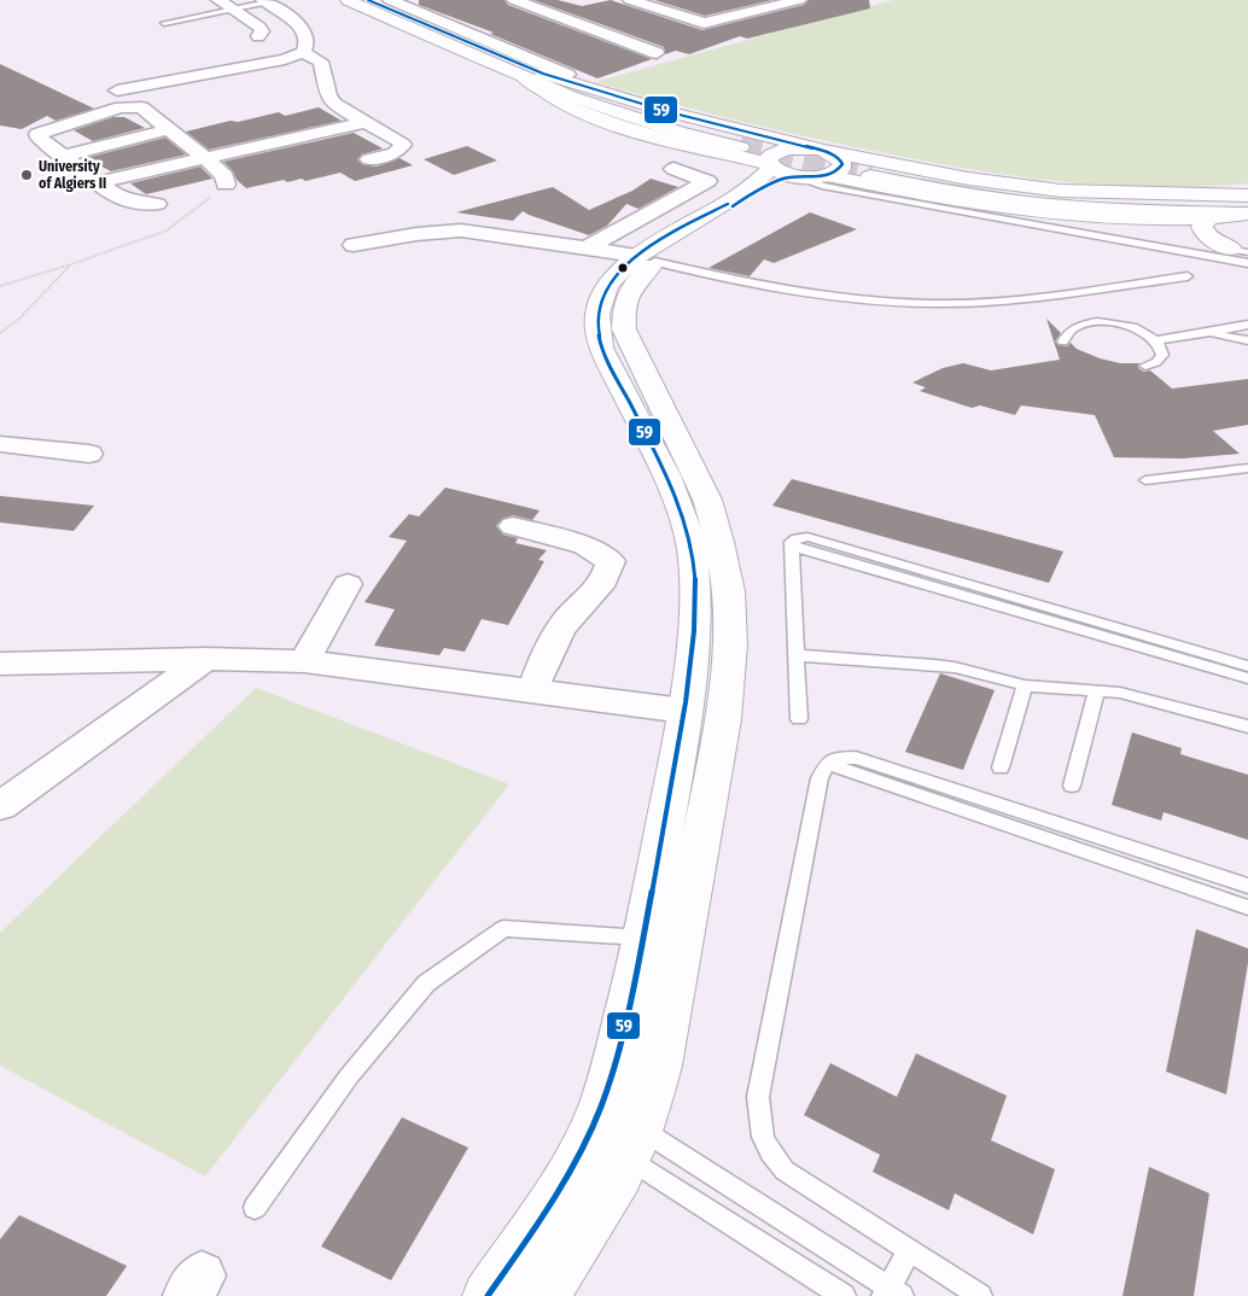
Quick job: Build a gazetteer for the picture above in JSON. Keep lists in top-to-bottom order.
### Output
{
  "places": ["University of Algiers II"],
  "lines": ["transit line 59"]
}
